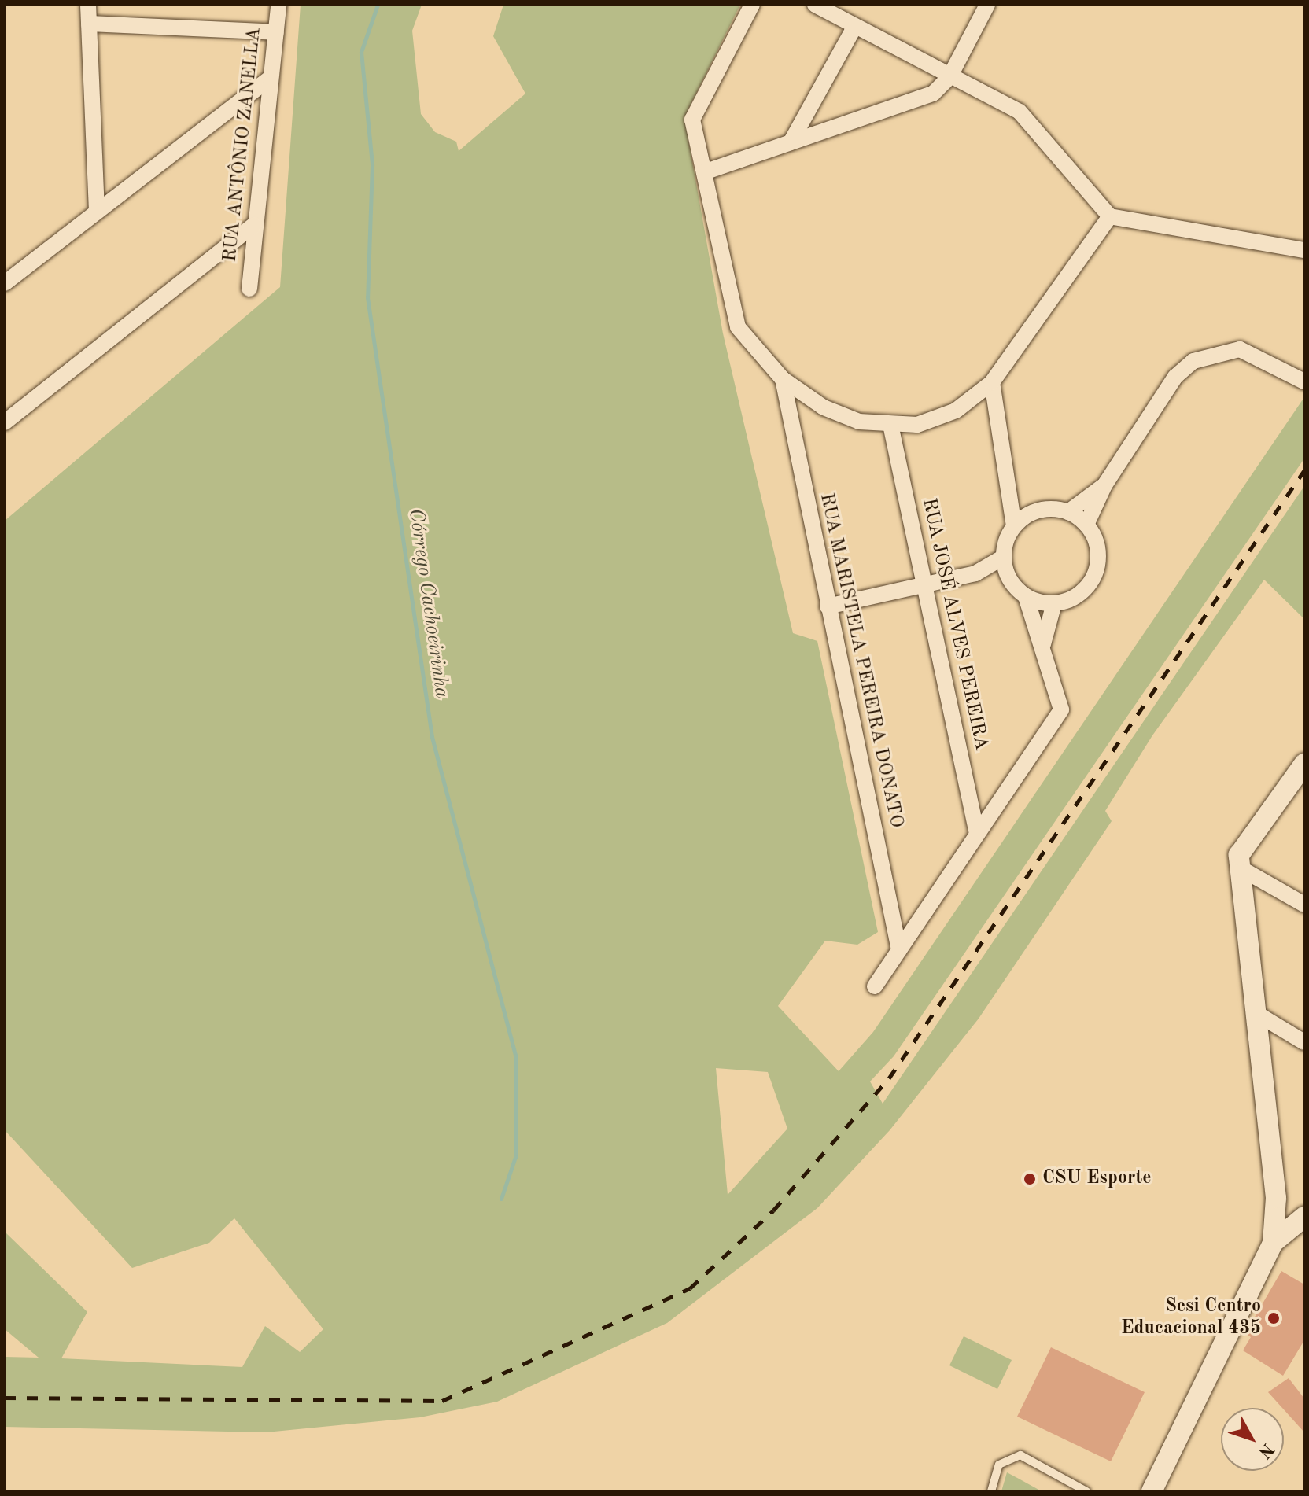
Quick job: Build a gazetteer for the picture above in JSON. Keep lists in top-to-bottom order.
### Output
{
  "streets": {
    "street": ["RUA ANTÔNIO ZANELLA", "RUA JOSÉ ALVES PEREIRA", "RUA MARISTELA PEREIRA DONATO"]
  },
  "water": ["Córrego Cachoeirinha"],
  "places": ["CSU Esporte", "Sesi Centro Educacional 435"],
  "north": "bottom right"
}
